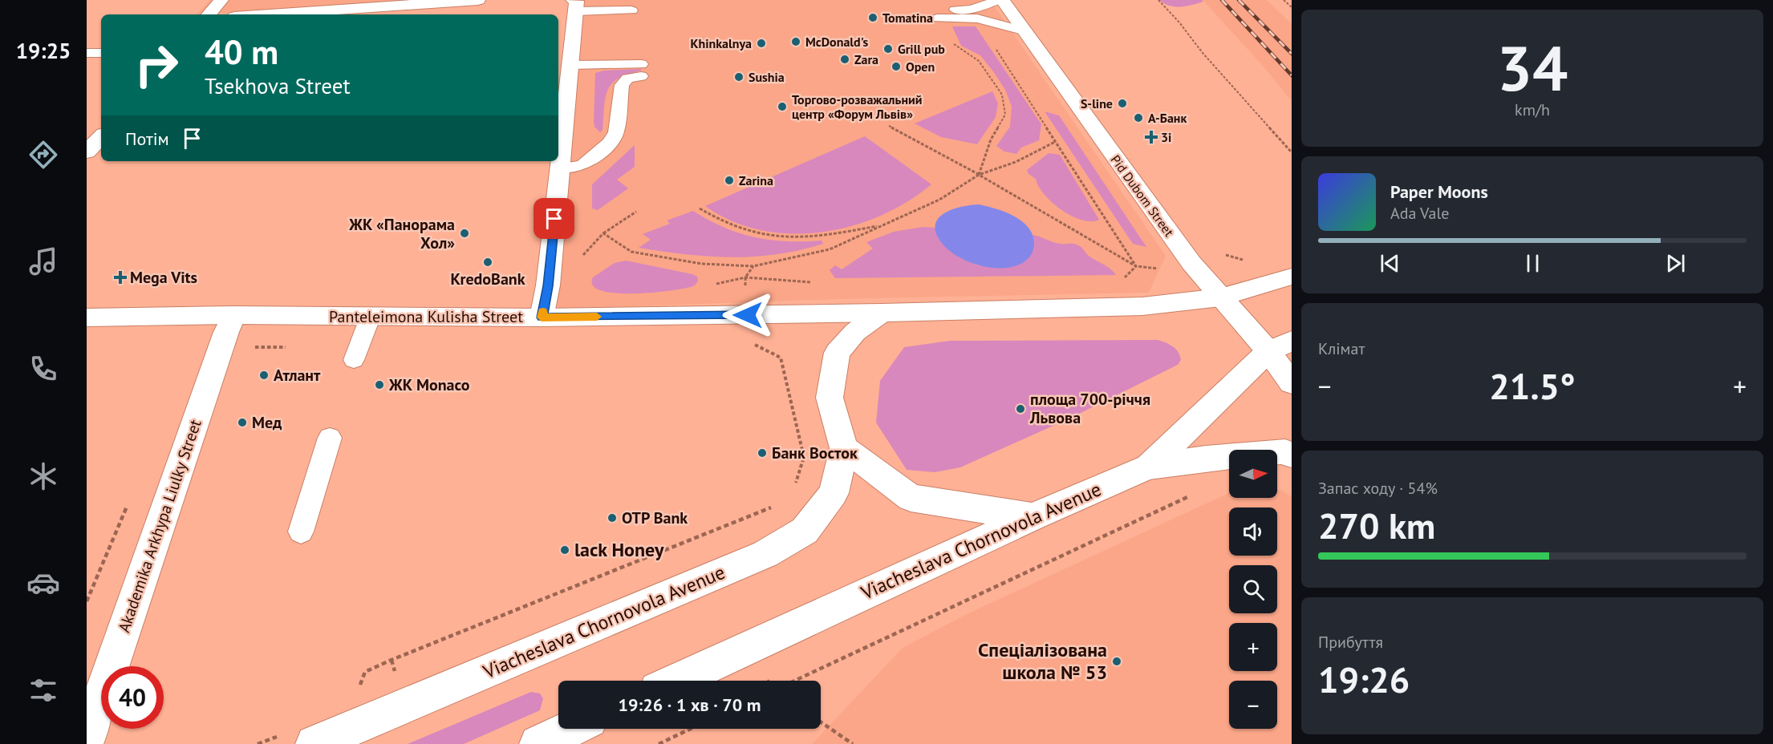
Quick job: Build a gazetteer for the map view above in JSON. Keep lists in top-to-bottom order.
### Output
{
  "streets": {
    "street": [
      "Pid Dubom Street",
      "Panteleimona Kulisha Street",
      "Akademika Arkhypa Liulky Street",
      "Viacheslava Chornovola Avenue"
    ]
  },
  "crossings": [
    ["Pid Dubom Street", "Viacheslava Chornovola Avenue"],
    ["Panteleimona Kulisha Street", "Akademika Arkhypa Liulky Street"]
  ],
  "places": {
    "other": [
      "Tomatina",
      "McDonald's",
      "Khinkalnya",
      "Grill pub",
      "Zara",
      "Open",
      "Sushia",
      "S-line",
      "Торгово-розважальний центр «Форум Львів»",
      "А-Банк",
      "Zarina",
      "ЖК «Панорама Хол»",
      "KredoBank",
      "Атлант",
      "ЖК Monaco",
      "площа 700-річчя Львова",
      "Мед",
      "Банк Восток",
      "OTP Bank",
      "lack Honey",
      "Спеціалізована школа № 53"
    ],
    "health": ["3і", "Mega Vits"]
  },
  "north": "right",
  "page": {
    "tabs": "19:25",
    "tile": [
      ["34", "km/h"],
      "Клімат",
      ["Запас ходу · 54%", "270 km"],
      ["Прибуття", "19:26"]
    ],
    "turn": ["40 m", "Tsekhova Street"],
    "then": "Потім",
    "song": ["Paper Moons", "Ada Vale"],
    "heat": ["−", "21.5°", "+"],
    "map_buttons": ["+", "−"],
    "limit": "40",
    "trip": "19:26 · 1 хв · 70 m"
  }
}
